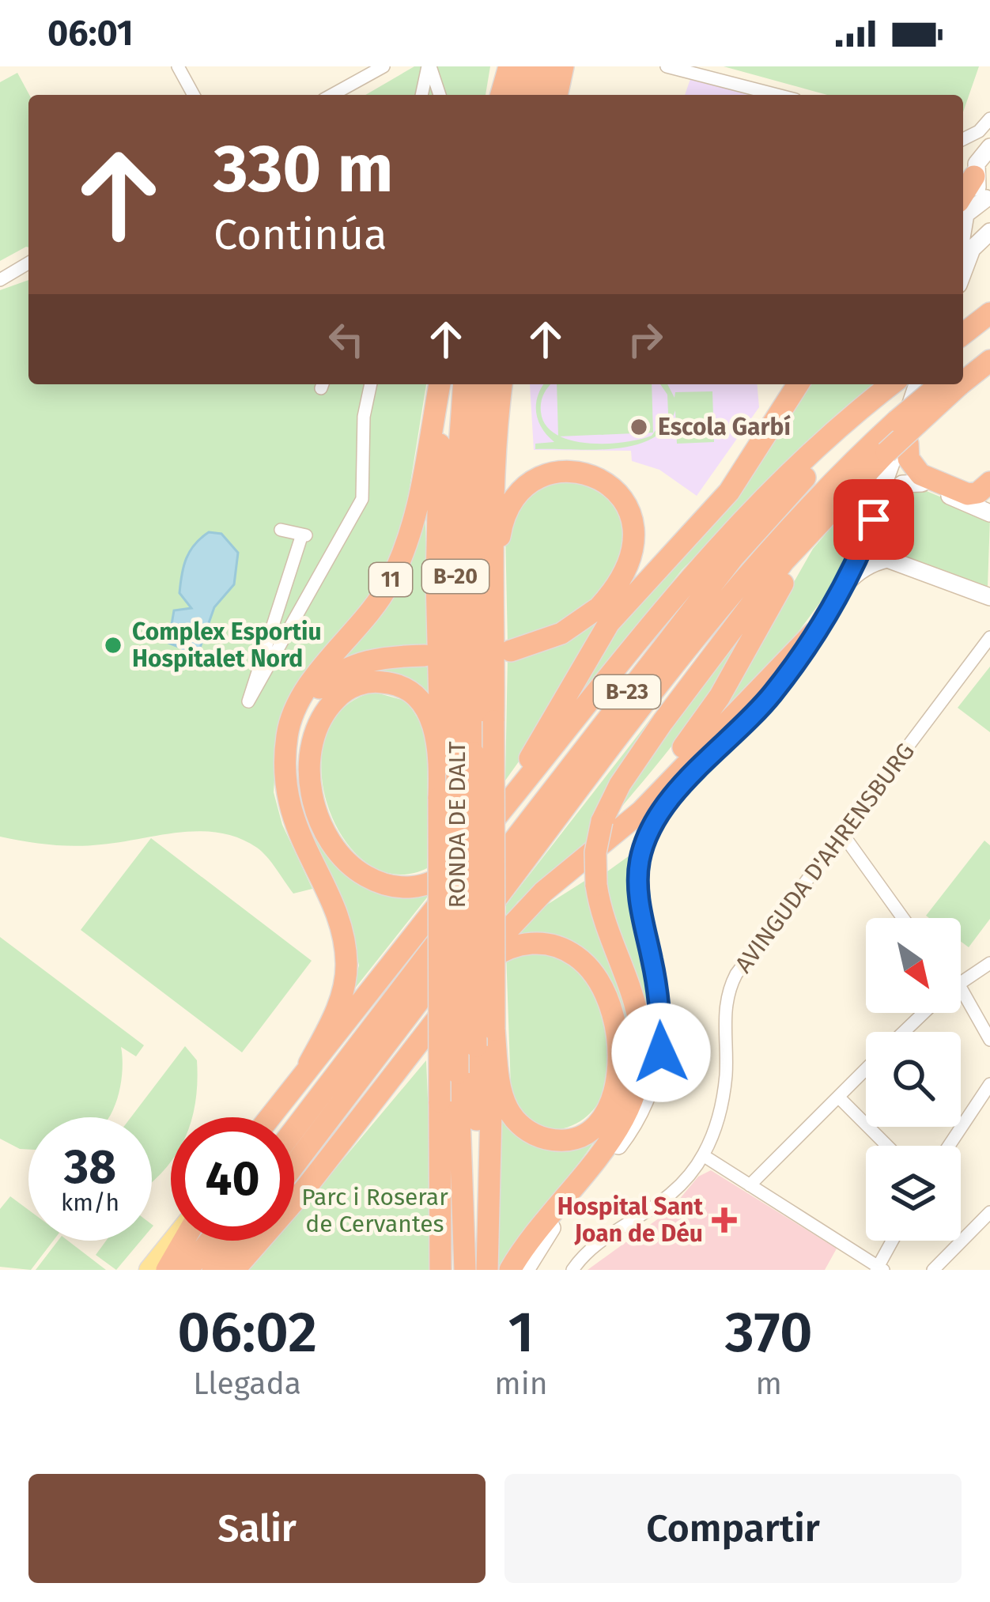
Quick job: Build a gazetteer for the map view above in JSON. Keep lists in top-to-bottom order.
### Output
{
  "streets": {
    "highway": [
      "B-20",
      "11",
      "B-23",
      "RONDA DE DALT"
    ],
    "street": ["AVINGUDA D'AHRENSBURG"]
  },
  "parks": ["Parc i Roserar de Cervantes"],
  "places": {
    "other": ["Escola Garbí", "Complex Esportiu Hospitalet Nord"],
    "health": ["Hospital Sant Joan de Déu"]
  },
  "north": "bottom right",
  "page": {
    "status": "06:01",
    "turn": ["330 m", "Continúa"],
    "speed": "38 km/h",
    "limit": "40",
    "eta": [
      "06:02",
      "Llegada",
      "1",
      "min",
      "370",
      "m"
    ],
    "buttons": ["Salir", "Compartir"]
  }
}
